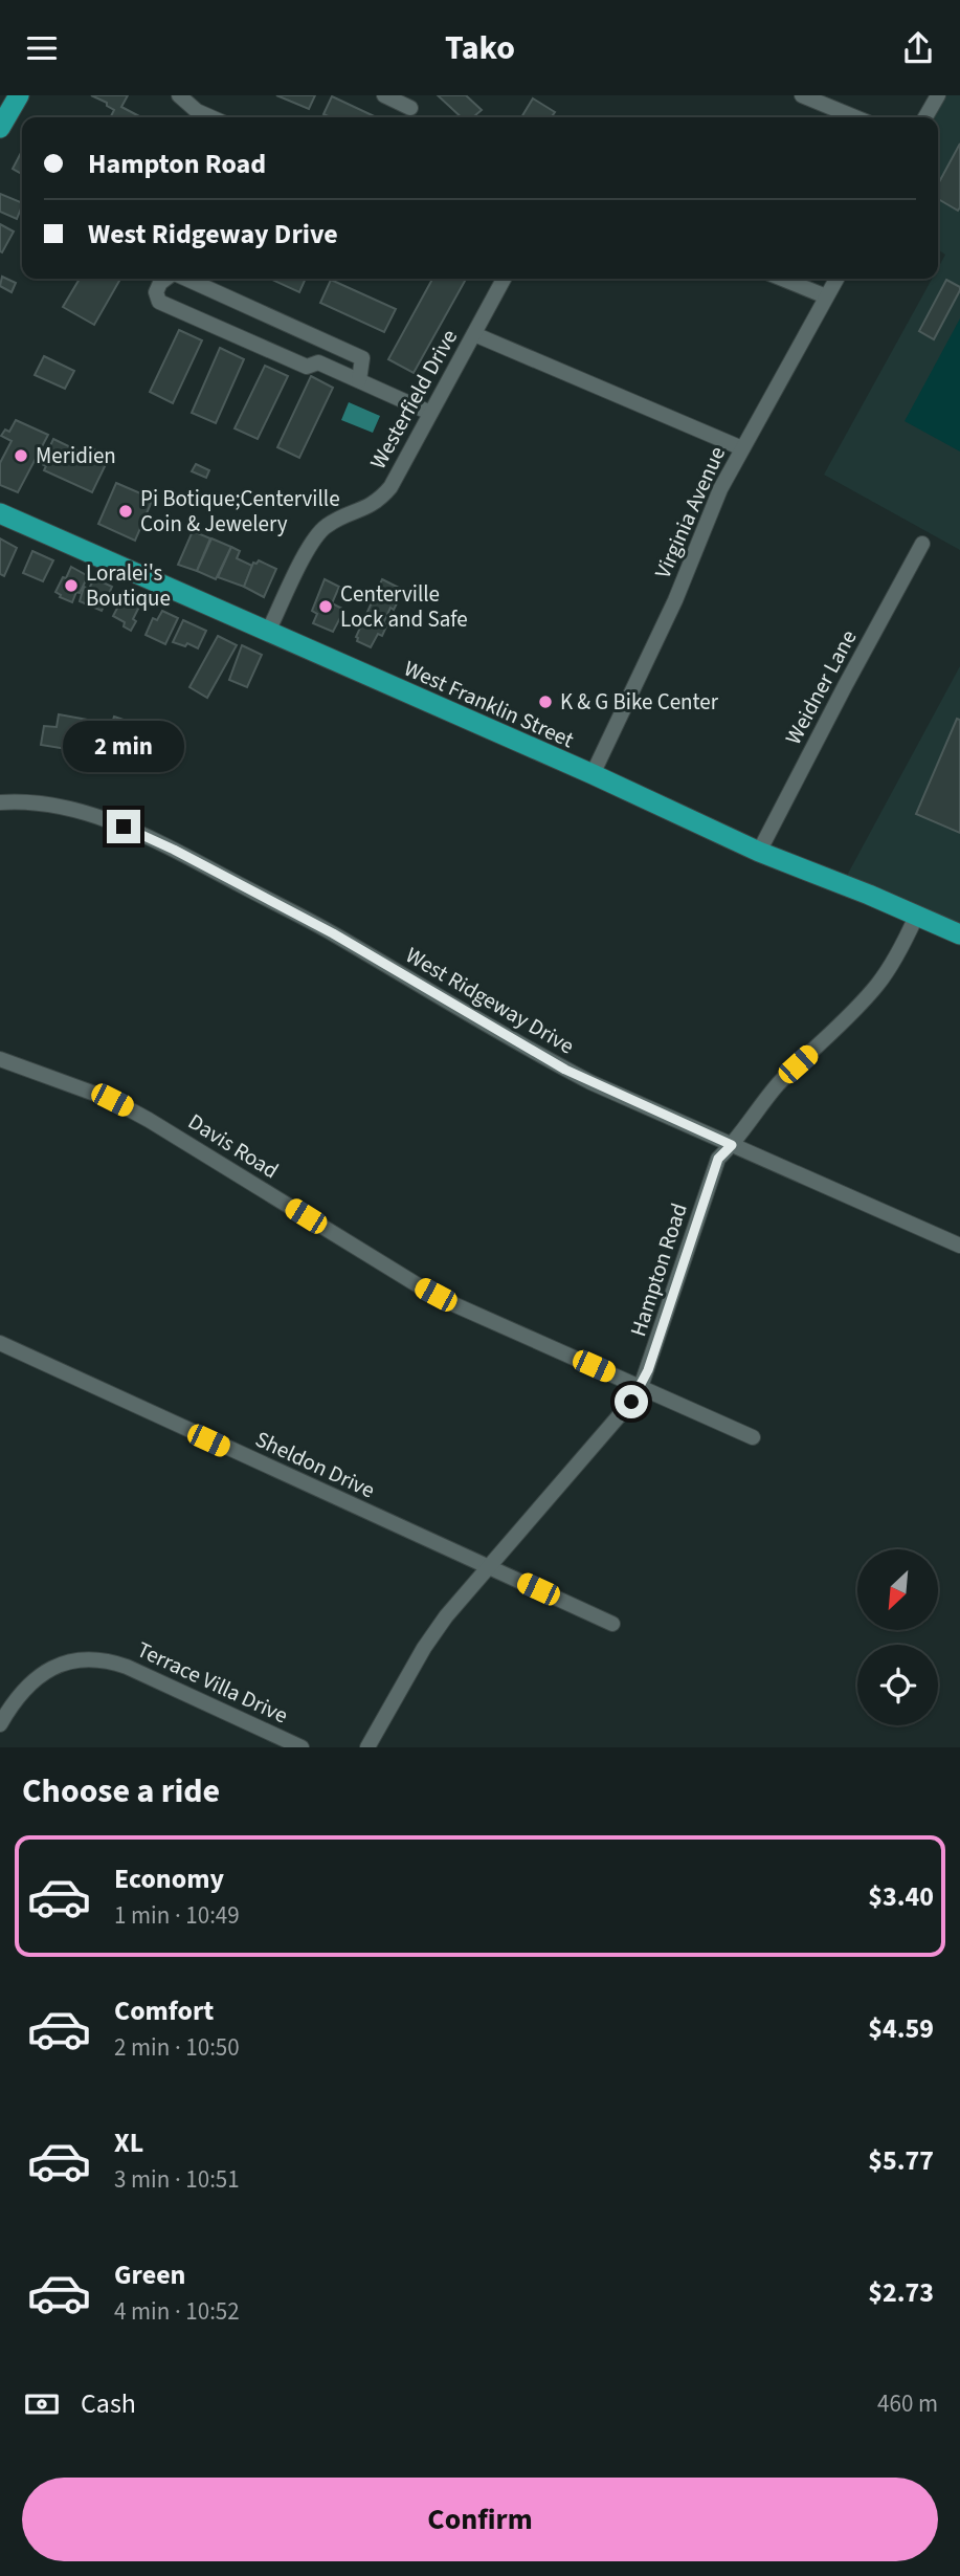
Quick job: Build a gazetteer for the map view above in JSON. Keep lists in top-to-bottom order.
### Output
{
  "streets": {
    "main road": ["West Franklin Street"],
    "street": [
      "Westerfield Drive",
      "Virginia Avenue",
      "Weidner Lane",
      "West Ridgeway Drive",
      "Davis Road",
      "Hampton Road",
      "Sheldon Drive",
      "Terrace Villa Drive"
    ]
  },
  "crossings": [
    ["Westerfield Drive", "West Franklin Street"],
    ["Virginia Avenue", "West Franklin Street"],
    ["Weidner Lane", "West Franklin Street"],
    ["West Franklin Street", "Hampton Road"],
    ["West Ridgeway Drive", "Hampton Road"],
    ["Davis Road", "Hampton Road"],
    ["Hampton Road", "Sheldon Drive"]
  ],
  "places": [
    "Meridien",
    "Pi Botique;Centerville Coin & Jewelery",
    "Loralei's Boutique",
    "Centerville Lock and Safe",
    "K & G Bike Center"
  ],
  "north": "bottom left",
  "page": {
    "header": "Tako",
    "banner": ["Hampton Road", "West Ridgeway Drive"],
    "bubble": "2 min",
    "heading": "Choose a ride",
    "list": [
      {
        "name": "Economy",
        "note": "1 min · 10:49",
        "value": "$3.40"
      },
      {
        "name": "Comfort",
        "note": "2 min · 10:50",
        "value": "$4.59"
      },
      {
        "name": "XL",
        "note": "3 min · 10:51",
        "value": "$5.77"
      },
      {
        "name": "Green",
        "note": "4 min · 10:52",
        "value": "$2.73"
      }
    ],
    "pay": ["Cash", "460 m"],
    "buttons": "Confirm"
  }
}
